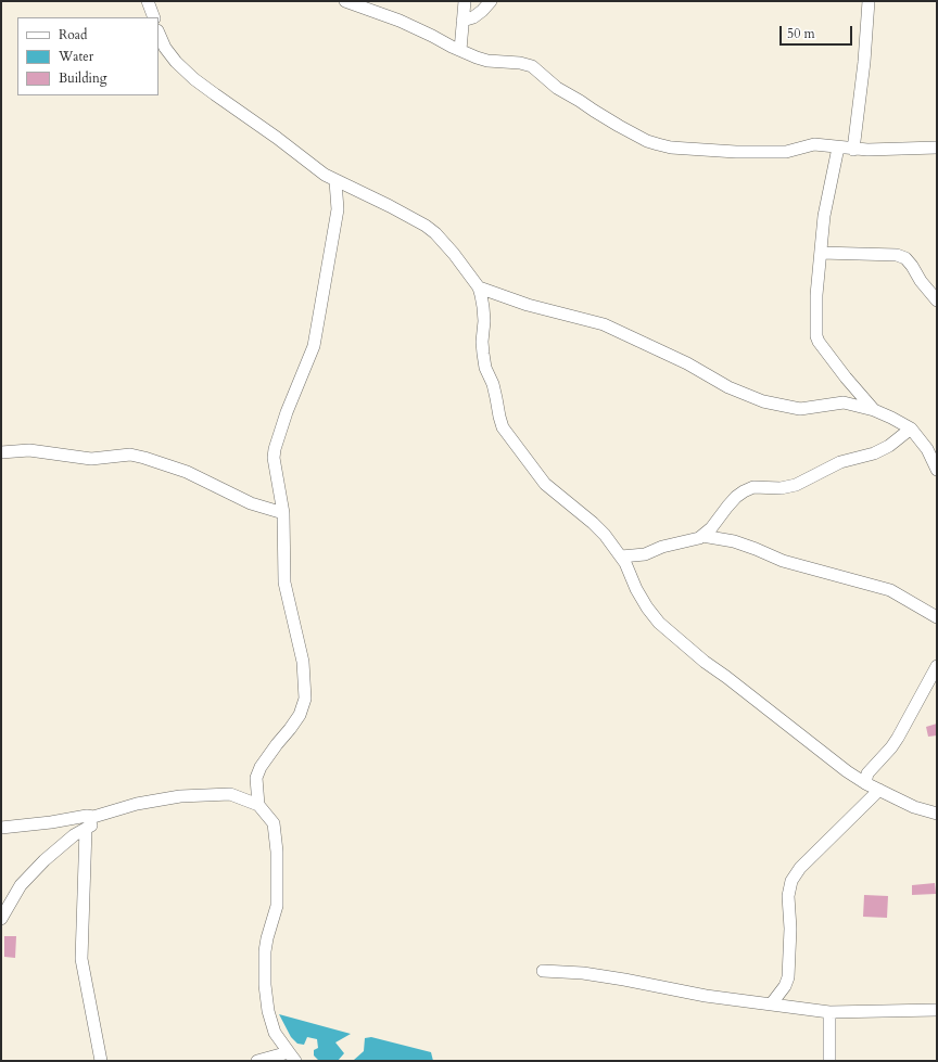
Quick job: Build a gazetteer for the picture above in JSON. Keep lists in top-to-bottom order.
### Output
{
  "legend": ["Road", "Water", "Building"],
  "scale_bar": "50 m"
}
